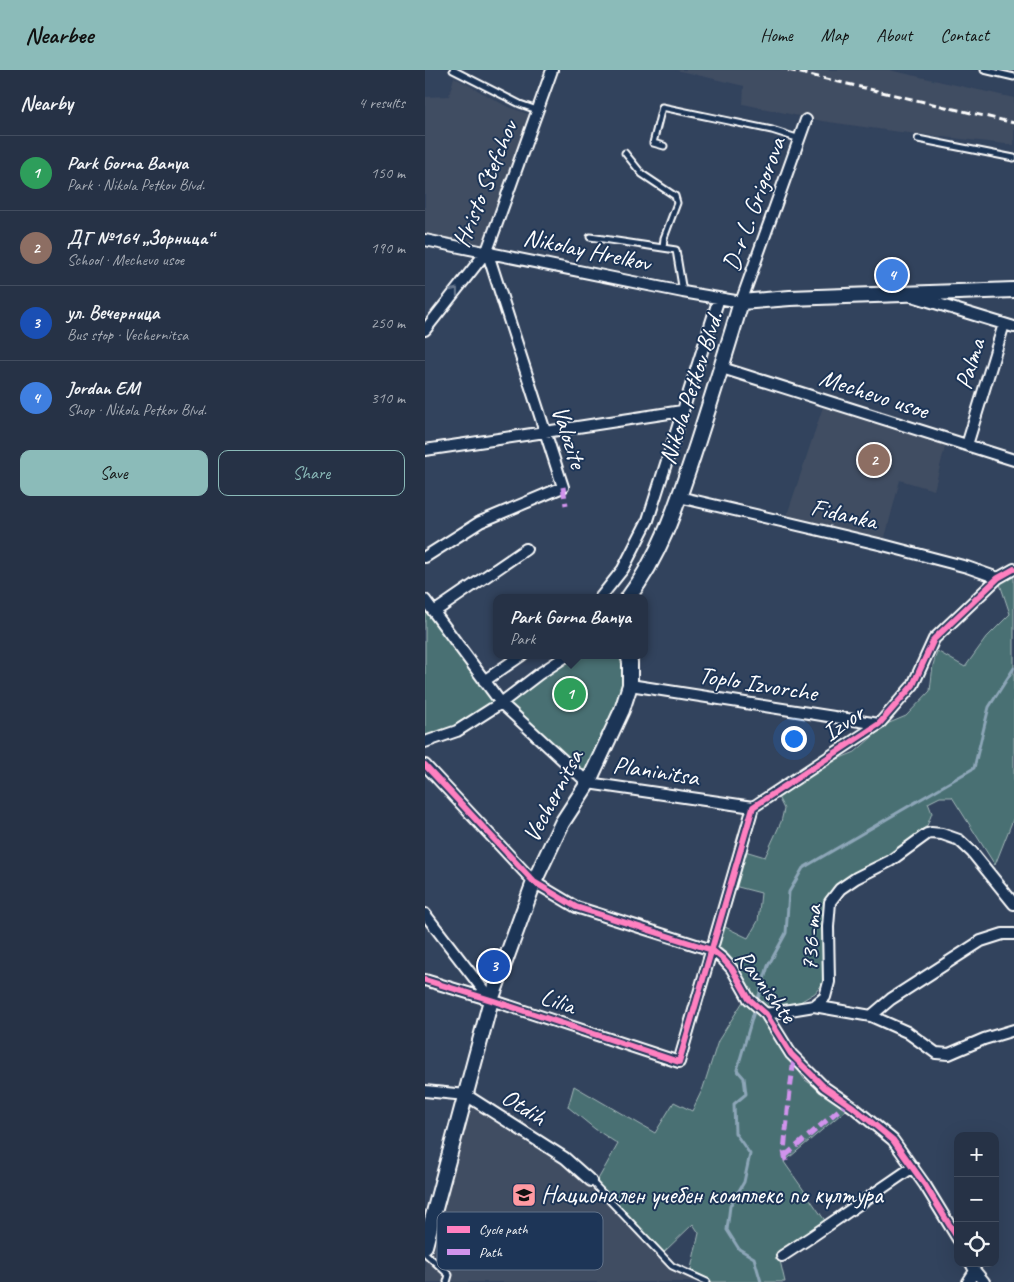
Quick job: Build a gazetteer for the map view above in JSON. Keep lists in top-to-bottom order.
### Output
{
  "streets": {
    "street": [
      "Hristo Stefchov",
      "D-r L. Grigorova",
      "Nikolay Hrelkov",
      "Palma",
      "Nikola Petkov Blvd.",
      "Mechevo usoe",
      "Valozite",
      "Fidanka",
      "Toplo Izvorche",
      "Izvor",
      "Planinitsa",
      "Vechernitsa",
      "736-та",
      "Ravnishte",
      "Lilia",
      "Otdih"
    ]
  },
  "crossings": [
    ["Hristo Stefchov", "Nikolay Hrelkov"],
    ["Hristo Stefchov", "Valozite"],
    ["D-r L. Grigorova", "Nikolay Hrelkov"],
    ["D-r L. Grigorova", "Nikola Petkov Blvd."],
    ["Nikolay Hrelkov", "Nikola Petkov Blvd."],
    ["Nikolay Hrelkov", "Valozite"],
    ["Palma", "Mechevo usoe"],
    ["Nikola Petkov Blvd.", "Mechevo usoe"],
    ["Nikola Petkov Blvd.", "Fidanka"],
    ["Fidanka", "Izvor"],
    ["Toplo Izvorche", "Izvor"],
    ["Toplo Izvorche", "Vechernitsa"],
    ["Izvor", "Planinitsa"],
    ["Planinitsa", "Vechernitsa"],
    ["Vechernitsa", "Ravnishte"],
    ["Vechernitsa", "Lilia"],
    ["Vechernitsa", "Otdih"],
    ["Ravnishte", "Lilia"]
  ],
  "places": {
    "school or university": ["Национален учебен комплекс по култура"]
  },
  "legend": ["Cycle path", "Path"],
  "page": {
    "header": "Nearbee",
    "nav": [
      "Home",
      "Map",
      "About",
      "Contact"
    ],
    "heading": ["Nearby", "4 results"],
    "list": [
      {
        "mark": "1",
        "name": "Park Gorna Banya",
        "note": "Park · Nikola Petkov Blvd.",
        "value": "150 m"
      },
      {
        "mark": "2",
        "name": "ДГ №164 „Зорница“",
        "note": "School · Mechevo usoe",
        "value": "190 m"
      },
      {
        "mark": "3",
        "name": "ул. Вечерница",
        "note": "Bus stop · Vechernitsa",
        "value": "250 m"
      },
      {
        "mark": "4",
        "name": "Jordan EM",
        "note": "Shop · Nikola Petkov Blvd.",
        "value": "310 m"
      }
    ],
    "pins": [
      "4",
      "2",
      "1",
      "3"
    ],
    "buttons": ["Save", "Share"],
    "popup": ["Park Gorna Banya", "Park"],
    "map_buttons": ["+", "−"]
  }
}
